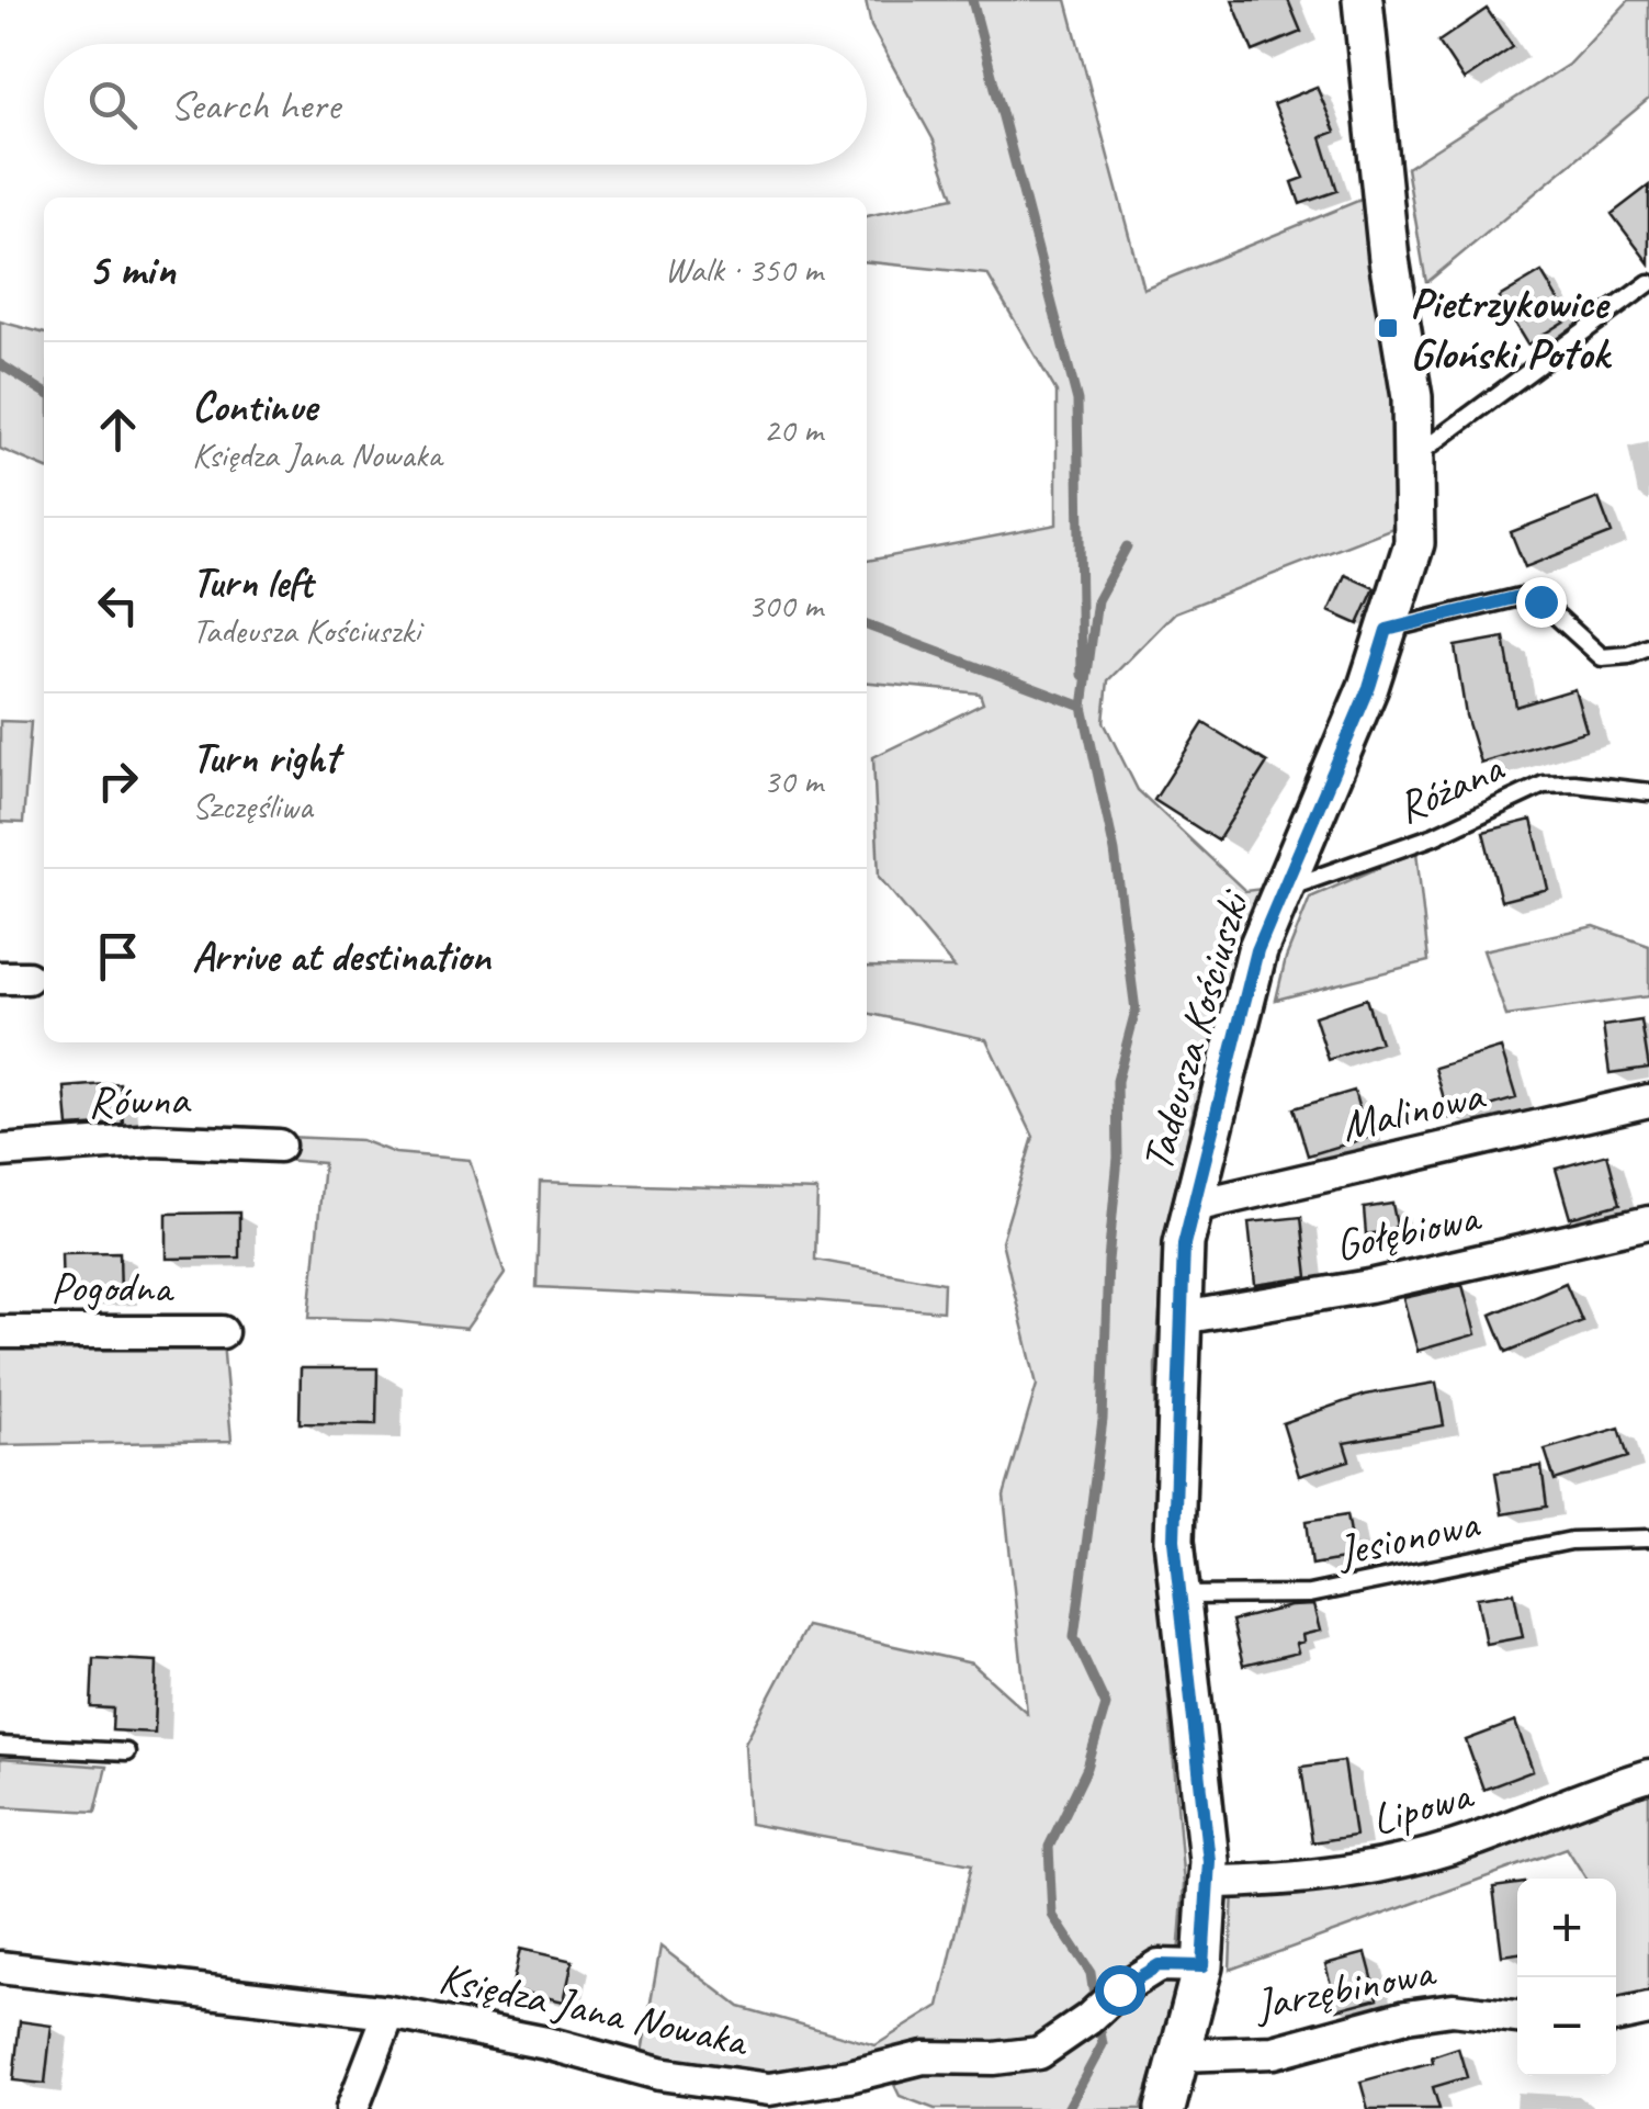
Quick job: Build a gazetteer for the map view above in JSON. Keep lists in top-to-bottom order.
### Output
{
  "streets": {
    "street": [
      "Tadeusza Kościuszki",
      "Równa",
      "Malinowa",
      "Gołębiowa",
      "Pogodna",
      "Lipowa",
      "Jarzębinowa",
      "Księdza Jana Nowaka"
    ],
    "lane": ["Różana", "Jesionowa"]
  },
  "crossings": [
    ["Różana", "Tadeusza Kościuszki"],
    ["Tadeusza Kościuszki", "Malinowa"],
    ["Tadeusza Kościuszki", "Gołębiowa"],
    ["Tadeusza Kościuszki", "Jesionowa"],
    ["Tadeusza Kościuszki", "Lipowa"],
    ["Tadeusza Kościuszki", "Jarzębinowa"],
    ["Tadeusza Kościuszki", "Księdza Jana Nowaka"]
  ],
  "places": {
    "transit": ["Pietrzykowice Gloński Potok"]
  },
  "page": {
    "search": "Search here",
    "heading": ["5 min", "Walk · 350 m"],
    "list": [
      ["Continue", "Księdza Jana Nowaka", "20 m"],
      ["Turn left", "Tadeusza Kościuszki", "300 m"],
      ["Turn right", "Szczęśliwa", "30 m"],
      "Arrive at destination"
    ],
    "map_buttons": ["+", "−"]
  }
}
